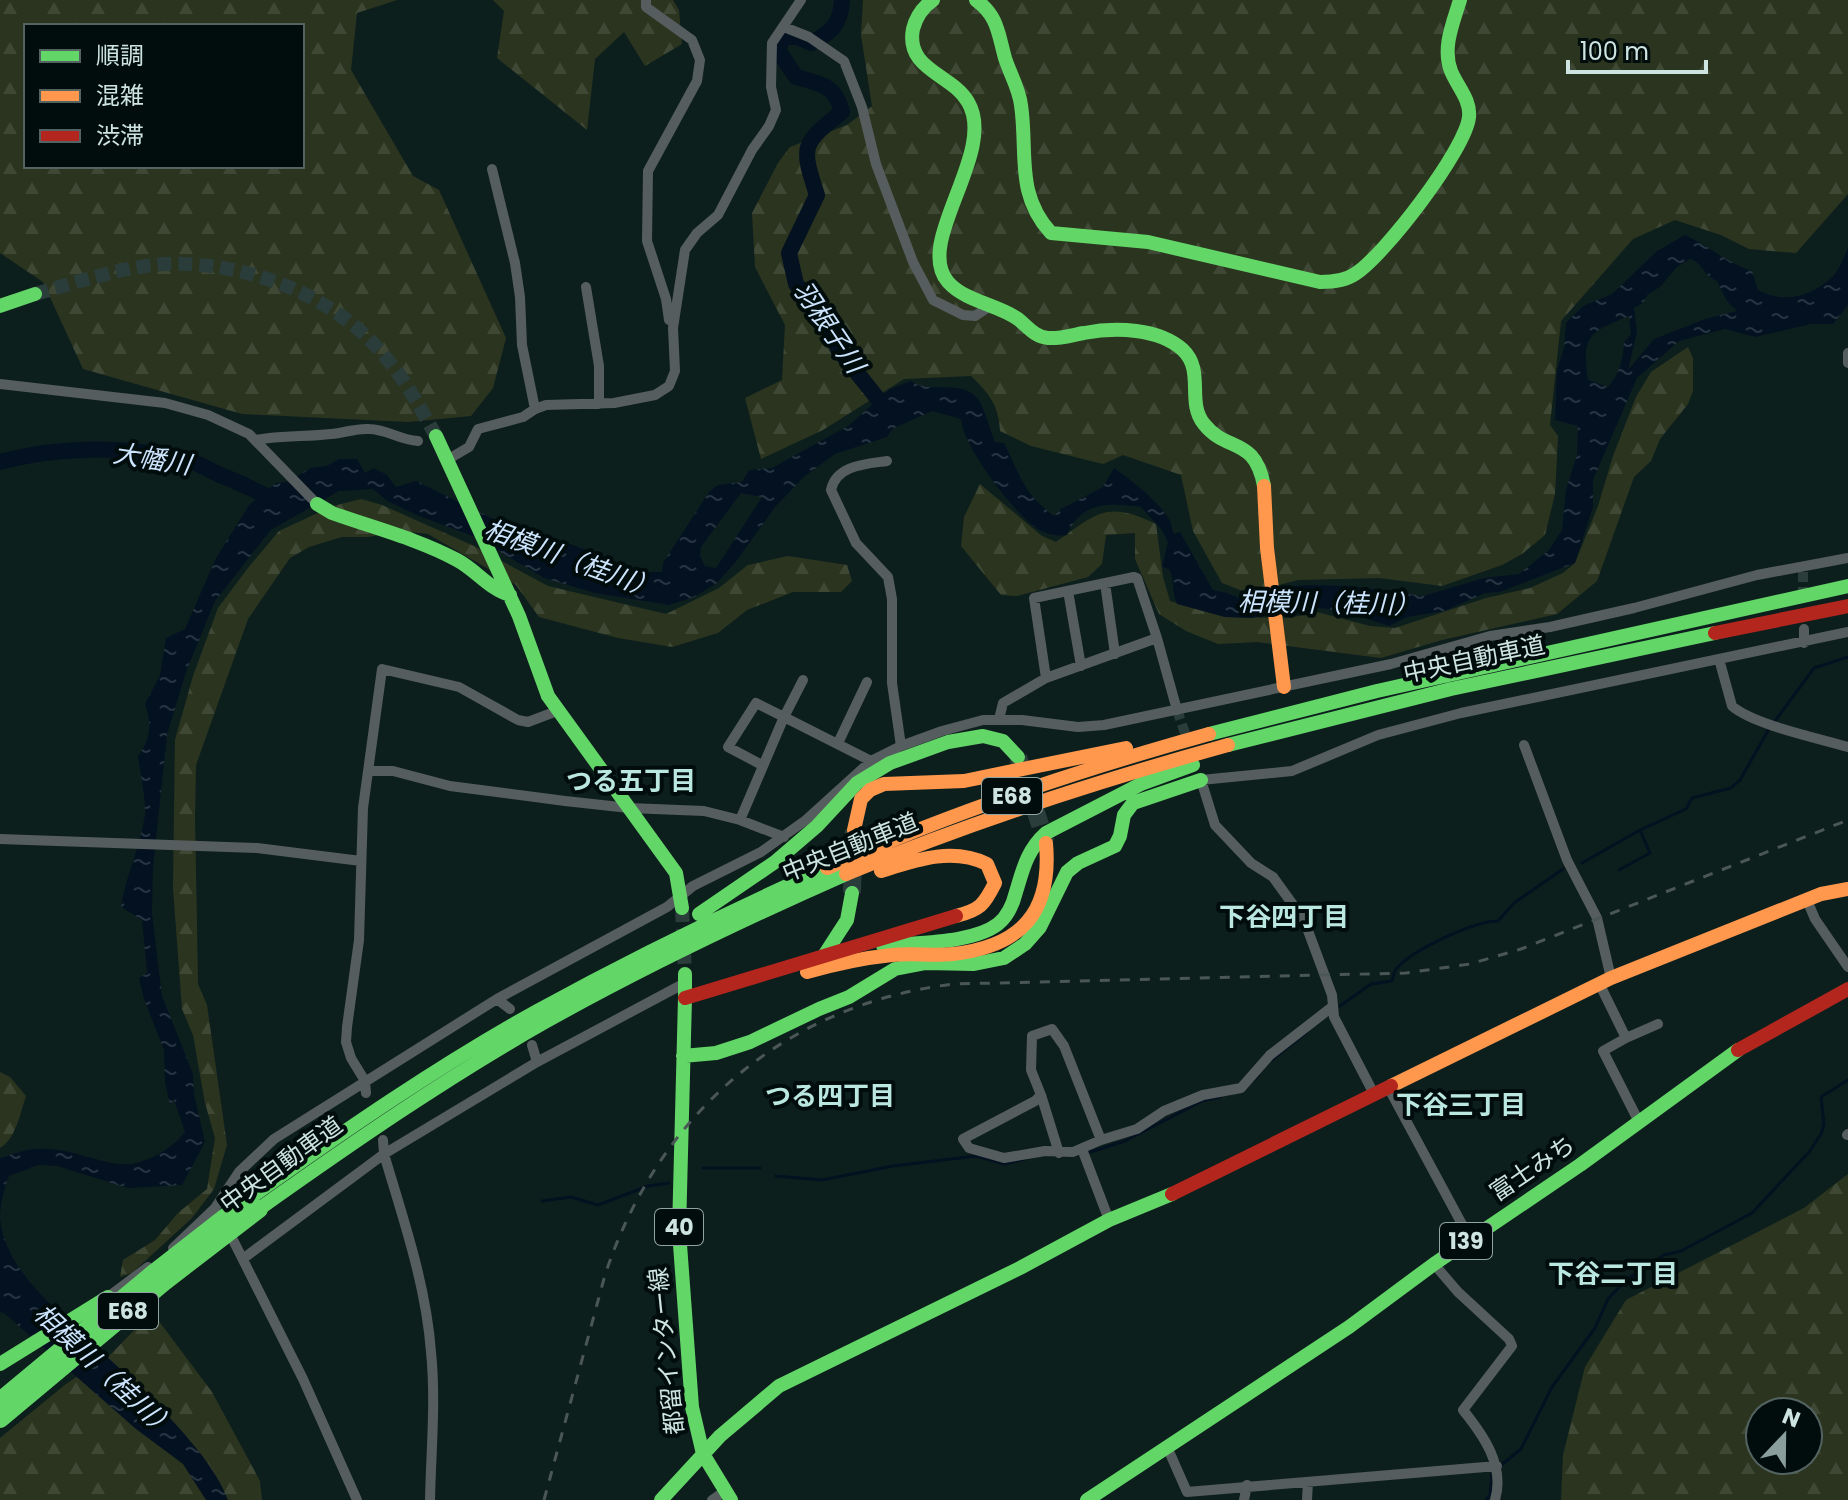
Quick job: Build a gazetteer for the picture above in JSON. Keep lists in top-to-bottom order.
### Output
{
  "streets": {
    "main road": [
      "中央自動車道",
      "E68",
      "富士みち",
      "40",
      "139",
      "都留インター線"
    ]
  },
  "districts": [
    "つる五丁目",
    "下谷四丁目",
    "つる四丁目",
    "下谷三丁目",
    "下谷二丁目"
  ],
  "water": ["羽根子川", "大幡川", "相模川（桂川）"],
  "legend": ["順調", "混雑", "渋滞"],
  "scale_bar": "100 m",
  "north": "top"
}
